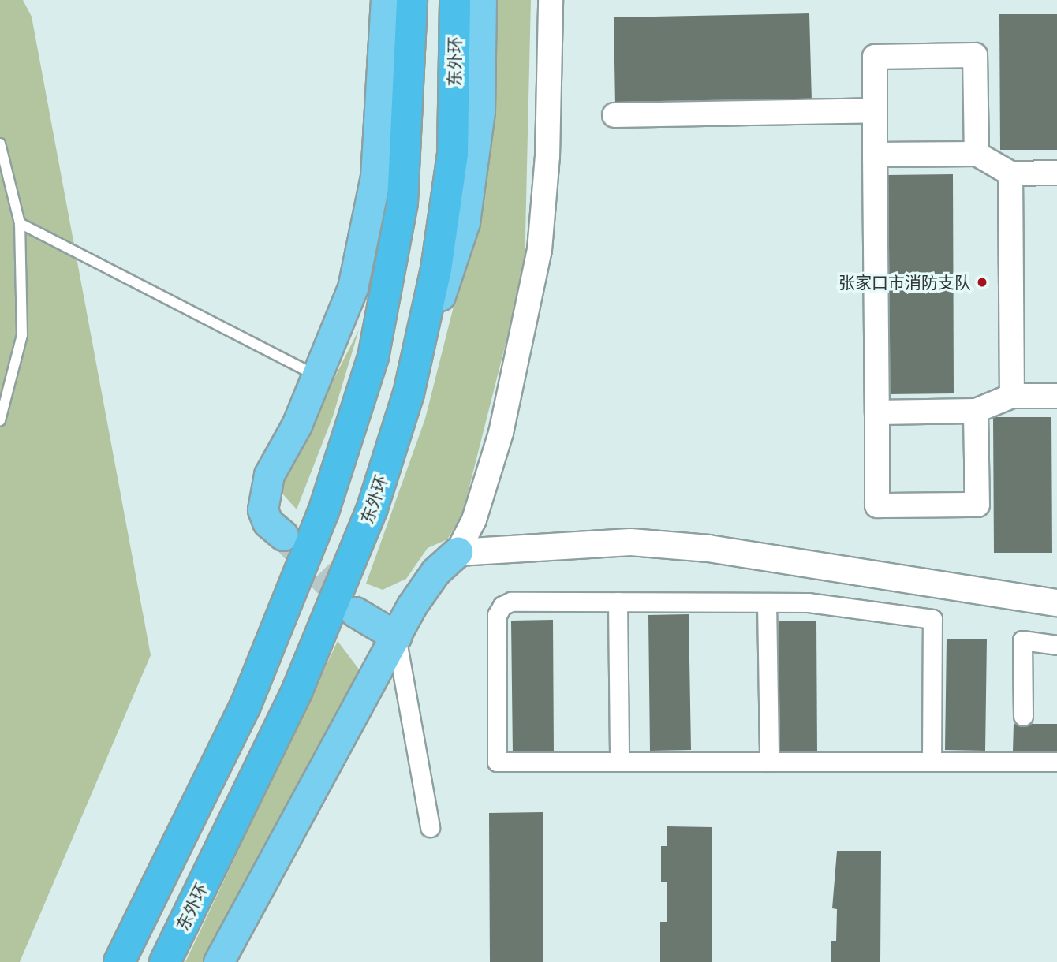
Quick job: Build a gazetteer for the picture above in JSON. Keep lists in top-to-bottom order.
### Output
{
  "streets": {
    "highway": ["东外环"]
  },
  "places": ["张家口市消防支队"]
}
